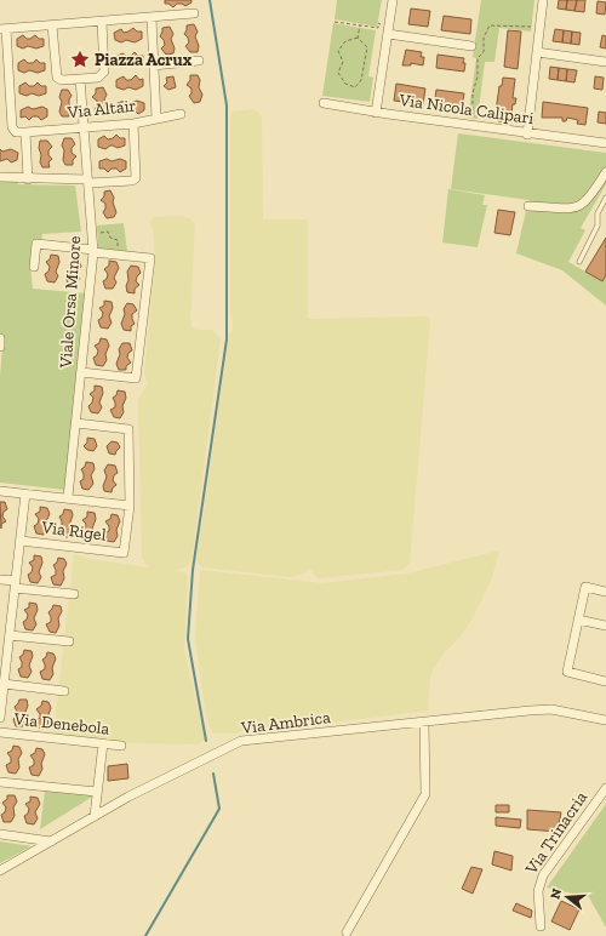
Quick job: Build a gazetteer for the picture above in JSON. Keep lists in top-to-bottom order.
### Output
{
  "streets": {
    "street": [
      "Via Altair",
      "Via Nicola Calipari",
      "Viale Orsa Minore",
      "Via Rigel",
      "Via Ambrica",
      "Via Denebola",
      "Via Trinacria"
    ]
  },
  "crossings": [
    ["Via Altair", "Viale Orsa Minore"]
  ],
  "places": {
    "place": ["Piazza Acrux"]
  },
  "north": "left"
}
